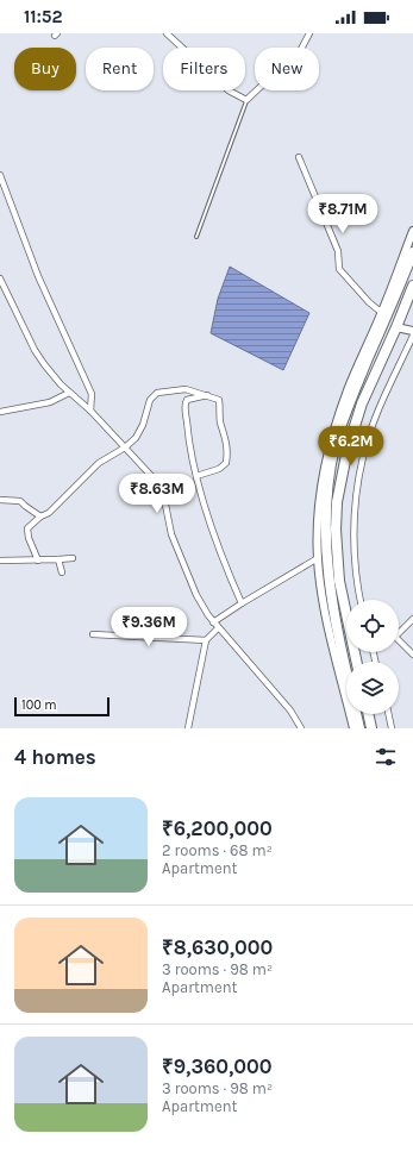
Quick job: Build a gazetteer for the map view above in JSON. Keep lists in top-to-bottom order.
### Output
{
  "scale_bar": "100 m",
  "page": {
    "status": "11:52",
    "chip": [
      "Buy",
      "Rent",
      "Filters",
      "New"
    ],
    "price": [
      "₹8.71M",
      "₹6.2M",
      "₹8.63M",
      "₹9.36M"
    ],
    "scale": "100 m",
    "heading": "4 homes",
    "list": [
      {
        "name": "₹6,200,000",
        "note": "2 rooms · 68 m² · Apartment"
      },
      {
        "name": "₹8,630,000",
        "note": "3 rooms · 98 m² · Apartment"
      },
      {
        "name": "₹9,360,000",
        "note": "3 rooms · 98 m² · Apartment"
      }
    ]
  }
}
